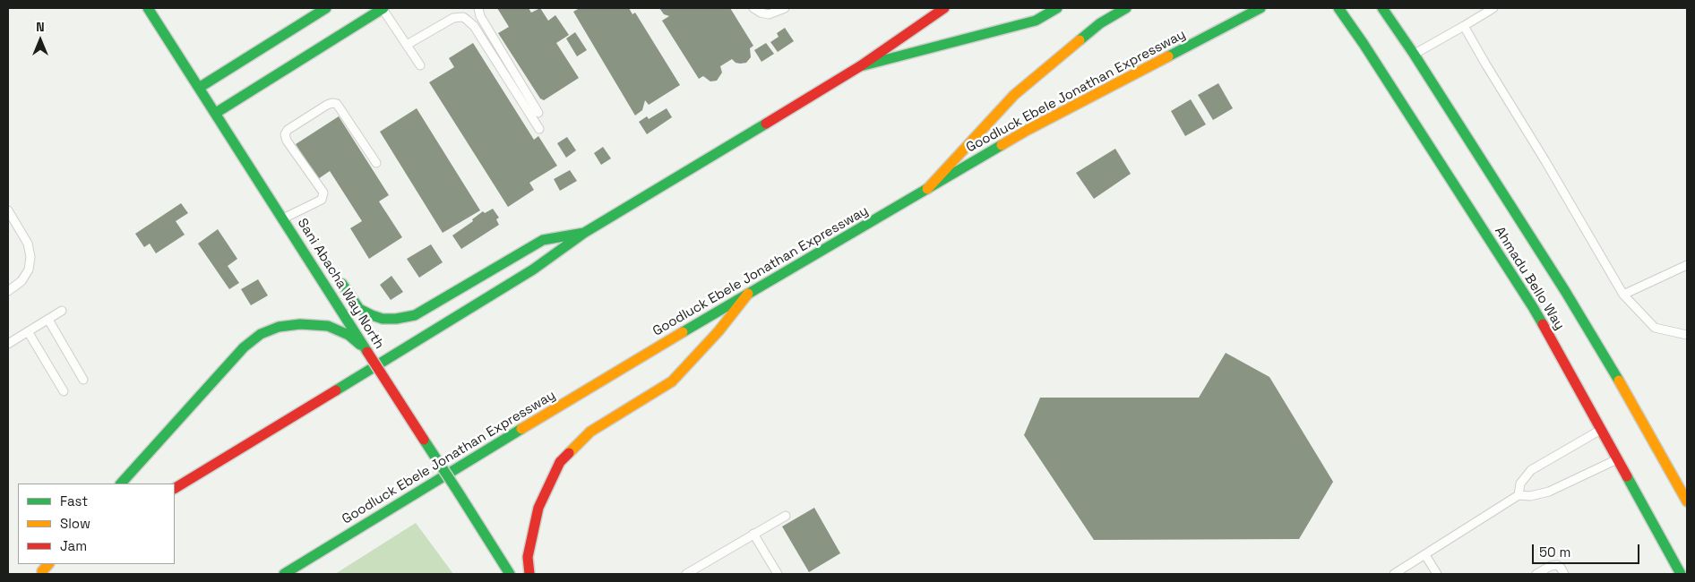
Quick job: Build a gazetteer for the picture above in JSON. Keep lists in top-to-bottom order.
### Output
{
  "streets": {
    "main road": ["Goodluck Ebele Jonathan Expressway", "Ahmadu Bello Way", "Sani Abacha Way North"]
  },
  "legend": ["Fast", "Slow", "Jam"],
  "scale_bar": "50 m",
  "north": "top"
}
